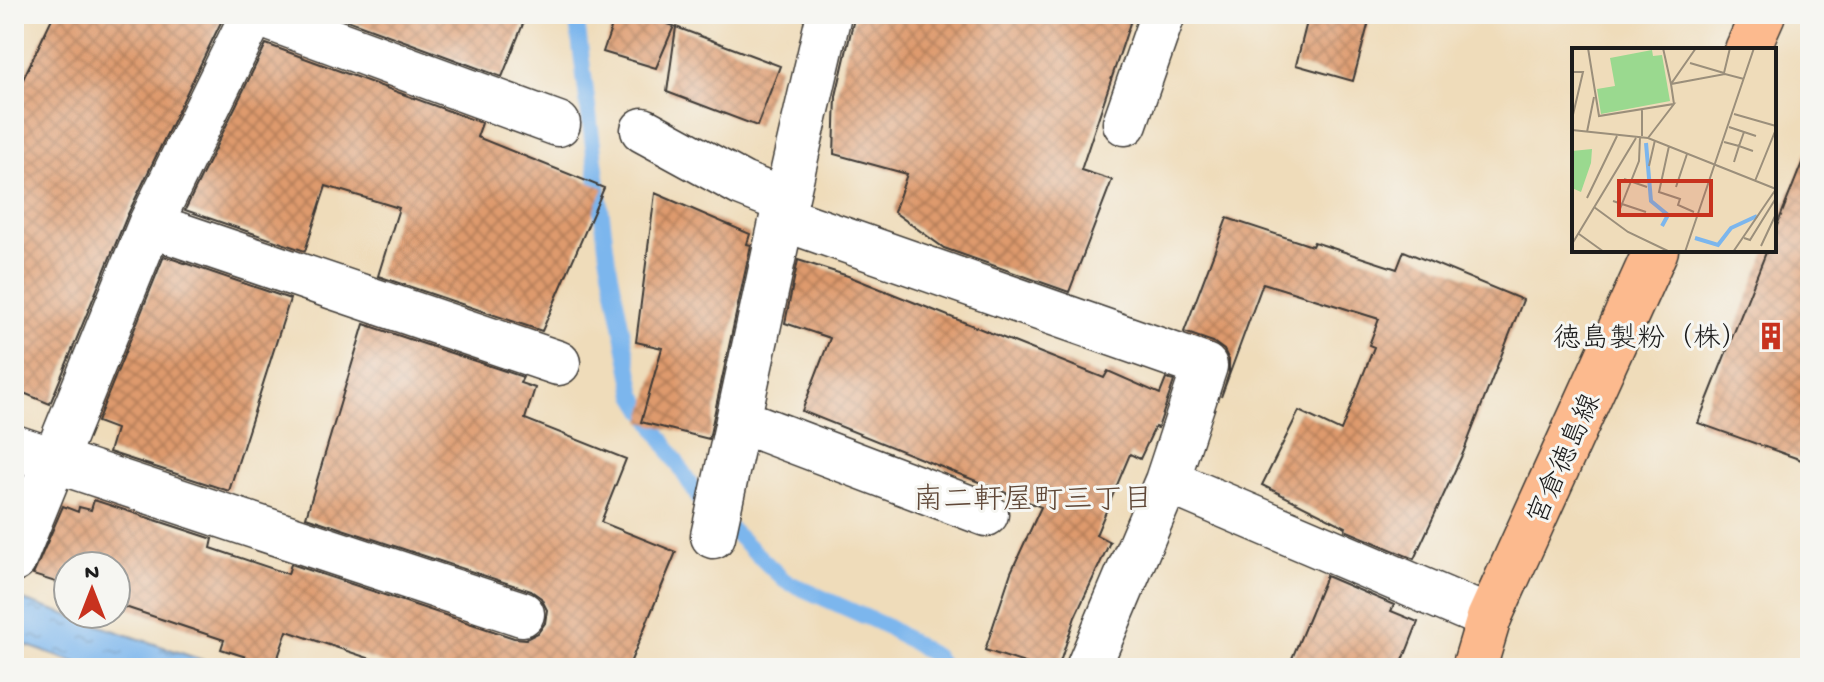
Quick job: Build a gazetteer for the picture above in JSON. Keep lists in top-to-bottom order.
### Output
{
  "streets": {
    "main road": ["宮倉徳島線"]
  },
  "districts": ["南二軒屋町三丁目"],
  "places": {
    "building": ["徳島製粉（株）"]
  },
  "north": "top"
}
